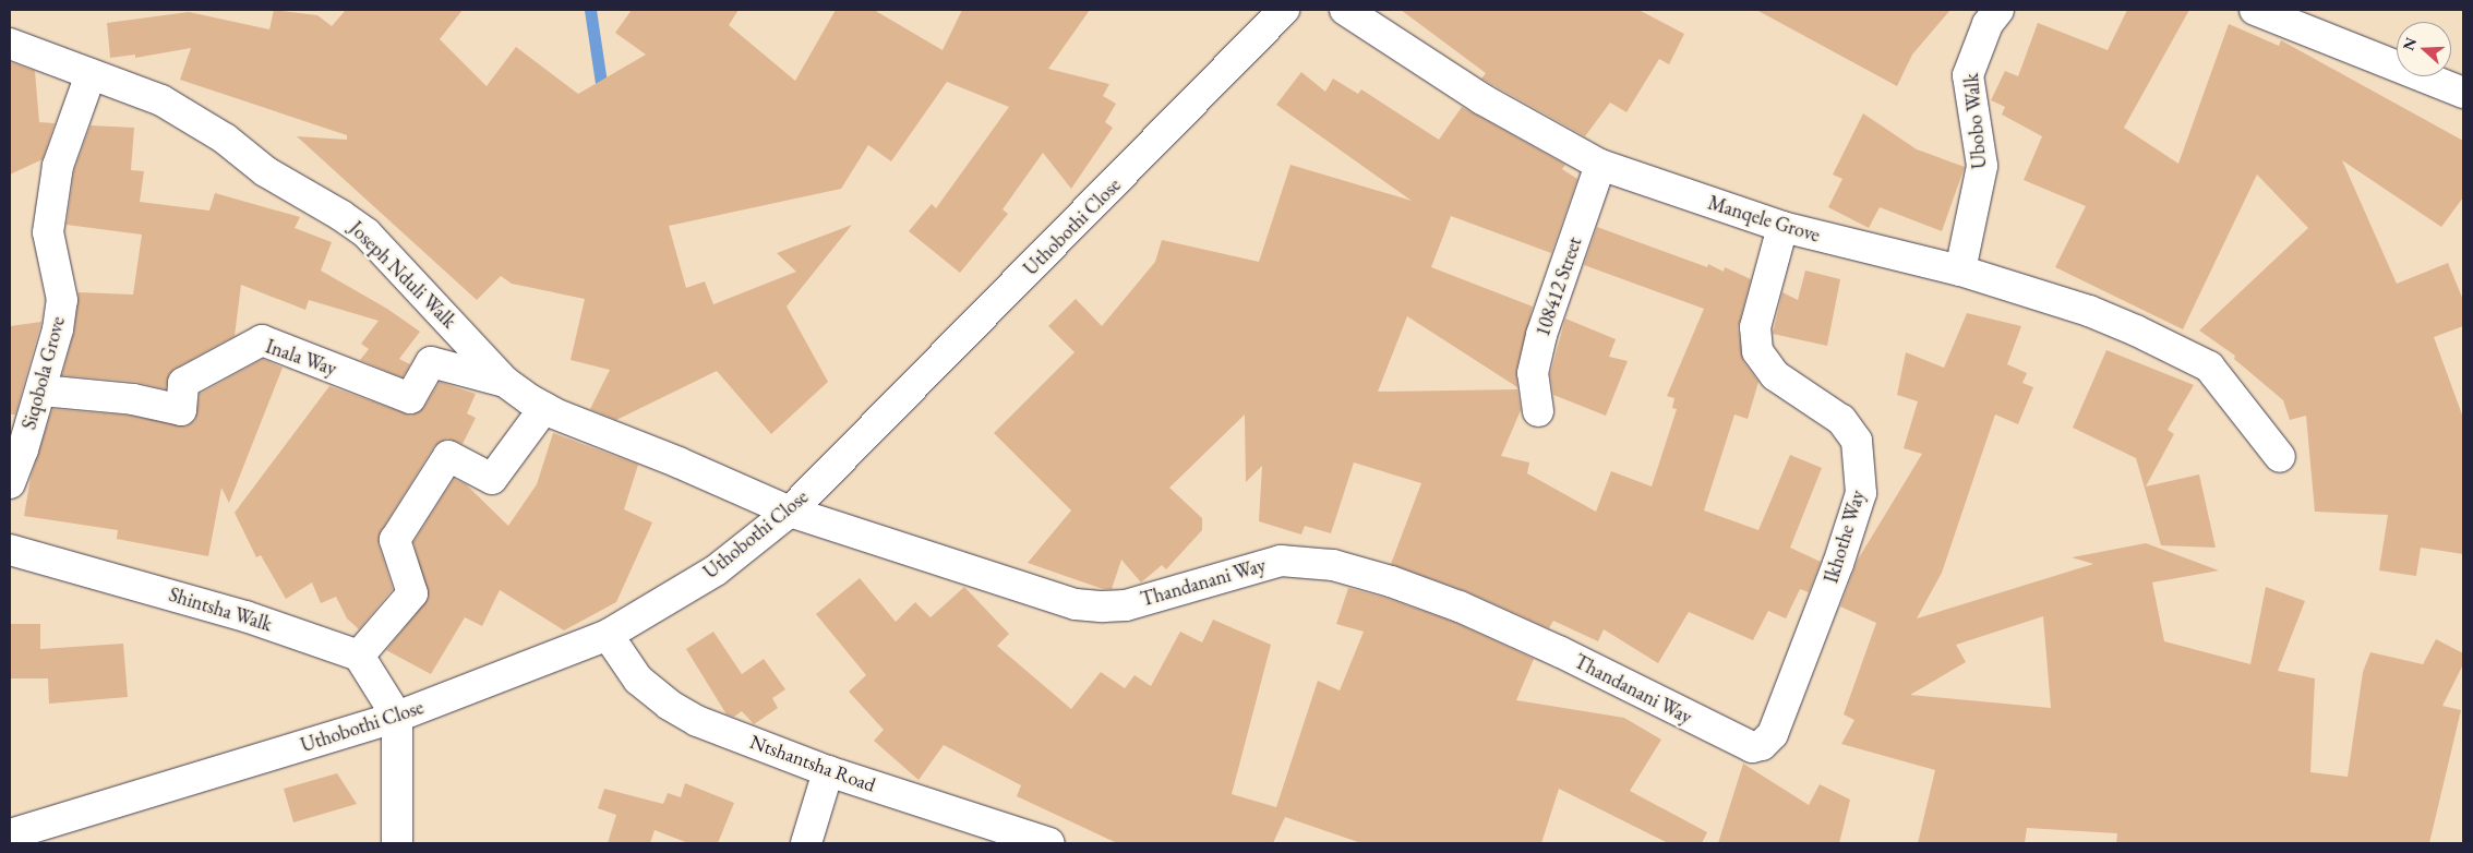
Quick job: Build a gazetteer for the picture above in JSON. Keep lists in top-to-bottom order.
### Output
{
  "streets": {
    "street": [
      "Ubobo Walk",
      "Manqele Grove",
      "Uthobothi Close",
      "Joseph Nduli Walk",
      "108412 Street",
      "Inala Way",
      "Siqobola Grove",
      "Ikhothe Way",
      "Thandanani Way",
      "Shintsha Walk",
      "Ntshantsha Road"
    ]
  },
  "crossings": [
    ["Ubobo Walk", "Manqele Grove"],
    ["Manqele Grove", "108412 Street"],
    ["Manqele Grove", "Ikhothe Way"],
    ["Uthobothi Close", "Joseph Nduli Walk"],
    ["Uthobothi Close", "Thandanani Way"],
    ["Uthobothi Close", "Ntshantsha Road"],
    ["Joseph Nduli Walk", "Inala Way"],
    ["Joseph Nduli Walk", "Siqobola Grove"],
    ["Joseph Nduli Walk", "Thandanani Way"],
    ["Inala Way", "Siqobola Grove"],
    ["Ikhothe Way", "Thandanani Way"]
  ],
  "north": "left"
}
